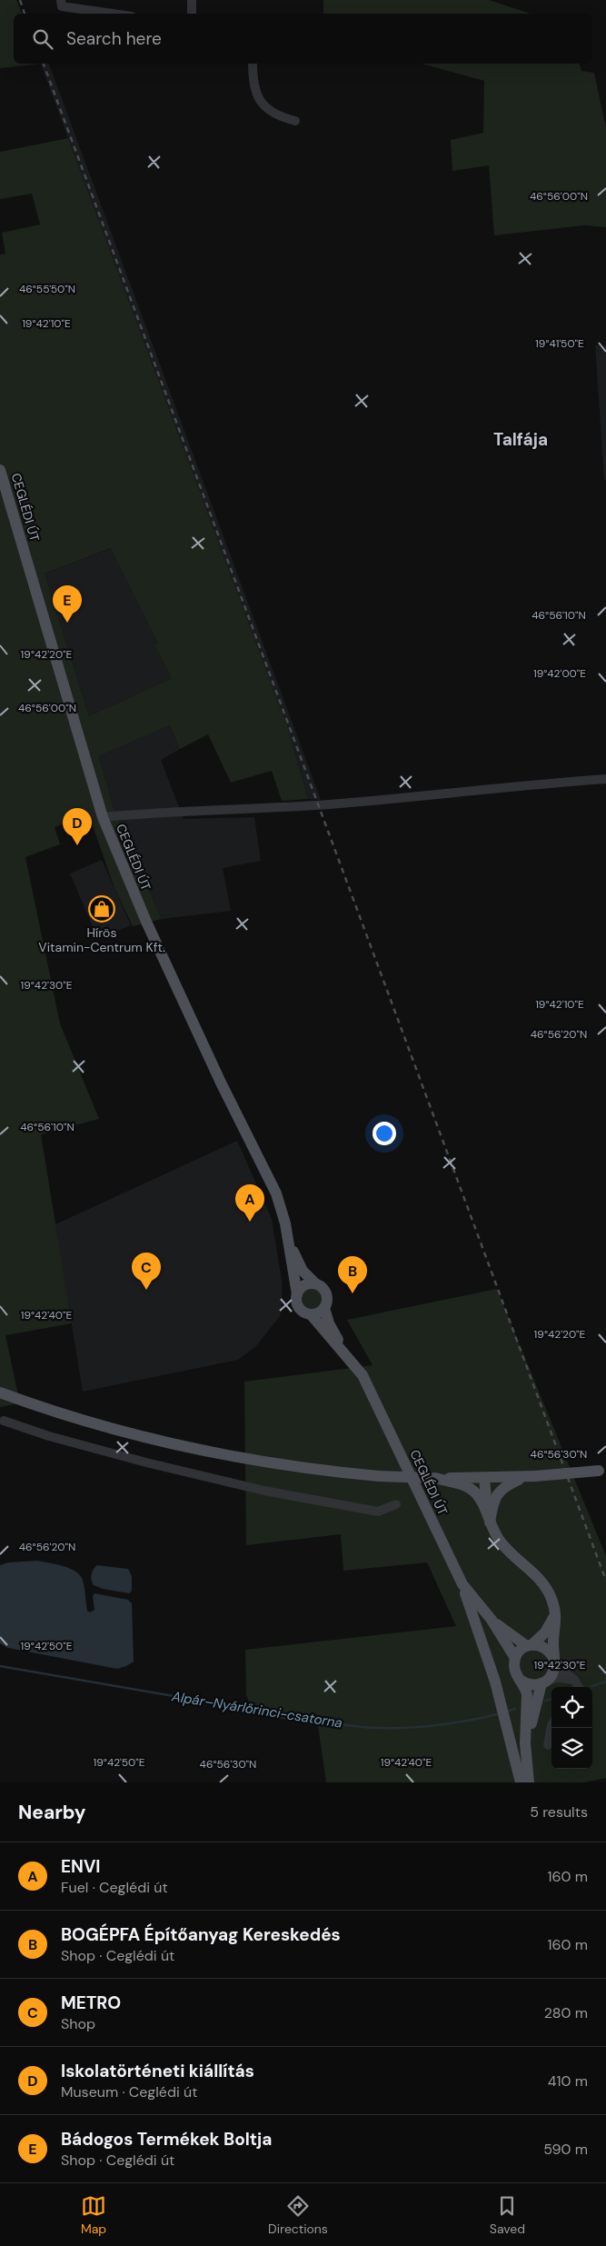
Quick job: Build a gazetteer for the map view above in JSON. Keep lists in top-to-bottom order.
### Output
{
  "streets": {
    "main road": ["CEGLÉDI ÚT"]
  },
  "districts": ["Talfája"],
  "water": ["Alpár–Nyárlőrinci-csatorna"],
  "places": {
    "shop": ["Hírös Vitamin-Centrum Kft."]
  },
  "page": {
    "search": "Search here",
    "pins": [
      "E",
      "D",
      "A",
      "C",
      "B"
    ],
    "heading": ["Nearby", "5 results"],
    "list": [
      {
        "mark": "A",
        "name": "ENVI",
        "note": "Fuel · Ceglédi út",
        "value": "160 m"
      },
      {
        "mark": "B",
        "name": "BOGÉPFA Építőanyag Kereskedés",
        "note": "Shop · Ceglédi út",
        "value": "160 m"
      },
      {
        "mark": "C",
        "name": "METRO",
        "note": "Shop",
        "value": "280 m"
      },
      {
        "mark": "D",
        "name": "Iskolatörténeti kiállítás",
        "note": "Museum · Ceglédi út",
        "value": "410 m"
      },
      {
        "mark": "E",
        "name": "Bádogos Termékek Boltja",
        "note": "Shop · Ceglédi út",
        "value": "590 m"
      }
    ],
    "nav": ["Map", "Directions", "Saved"]
  },
  "coordinates": [
    "46°56'00\"N",
    "46°55'50\"N",
    "19°42'10\"E",
    "19°41'50\"E",
    "46°56'10\"N",
    "19°42'20\"E",
    "19°42'00\"E",
    "19°42'30\"E",
    "46°56'20\"N",
    "19°42'40\"E",
    "46°56'30\"N",
    "19°42'50\"E"
  ]
}
